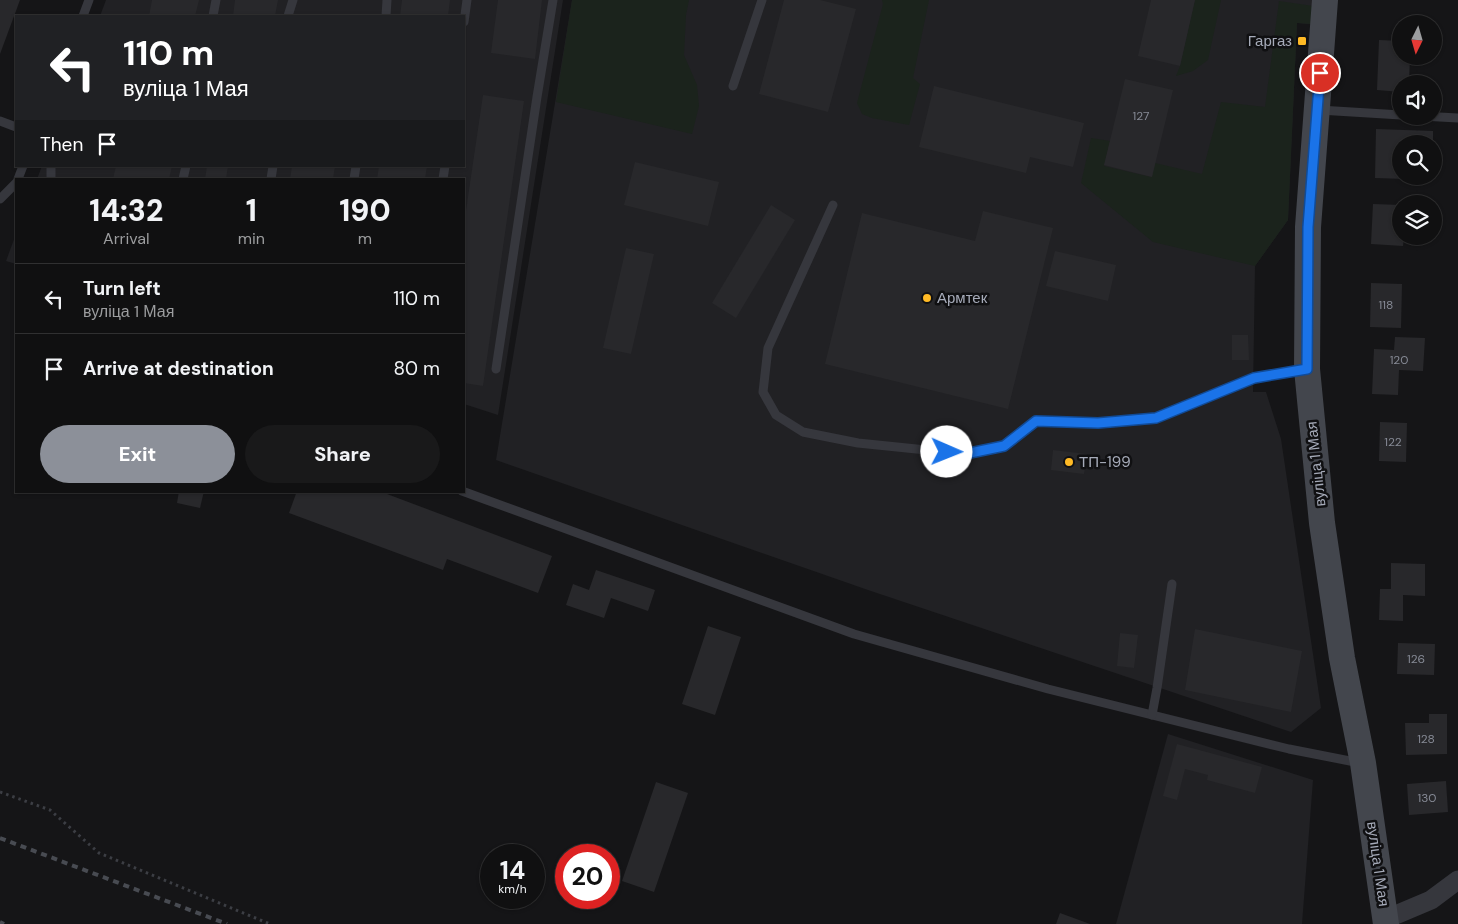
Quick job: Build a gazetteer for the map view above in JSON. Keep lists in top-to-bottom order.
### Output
{
  "streets": {
    "street": ["вуліца 1 Мая"]
  },
  "places": {
    "transit": ["Гаргаз"],
    "other": ["Армтек", "ТП-199"]
  },
  "house_numbers": [
    "127",
    "118",
    "120",
    "122",
    "126",
    "128",
    "130"
  ],
  "north": "bottom",
  "page": {
    "turn": ["110 m", "вуліца 1 Мая"],
    "then": "Then",
    "eta": [
      "14:32",
      "Arrival",
      "1",
      "min",
      "190",
      "m"
    ],
    "list": [
      {
        "name": "Turn left",
        "note": "вуліца 1 Мая",
        "value": "110 m"
      },
      {
        "name": "Arrive at destination",
        "value": "80 m"
      }
    ],
    "buttons": ["Exit", "Share"],
    "speed": "14 km/h",
    "limit": "20"
  }
}
